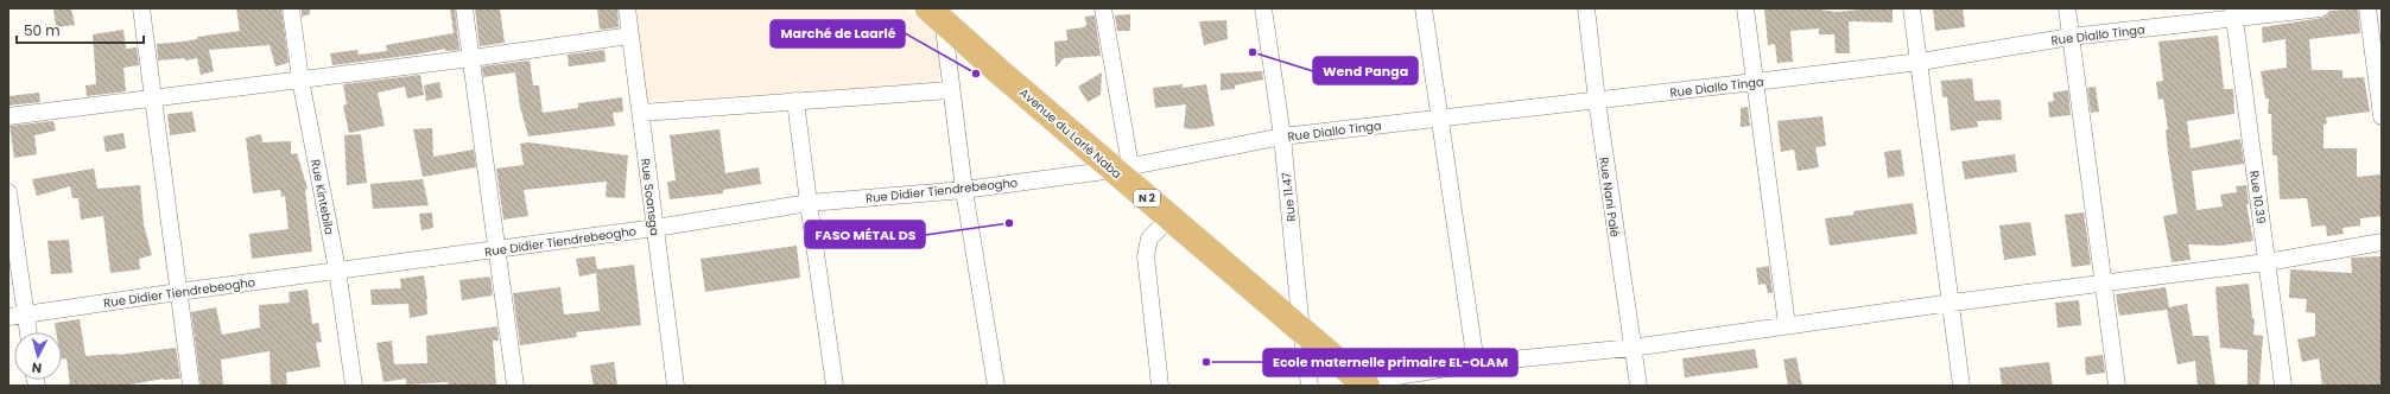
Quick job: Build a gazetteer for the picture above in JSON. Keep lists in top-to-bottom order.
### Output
{
  "streets": {
    "main road": ["Avenue du Larlé Naba", "N 2"],
    "street": [
      "Rue Diallo Tinga",
      "Rue Didier Tiendrebeogho",
      "Rue Kintebila",
      "Rue Soansga",
      "Rue 11.47",
      "Rue Nani Palé",
      "Rue 10.39"
    ]
  },
  "crossings": [
    ["Rue Diallo Tinga", "Avenue du Larlé Naba"],
    ["Rue Diallo Tinga", "Rue Didier Tiendrebeogho"],
    ["Rue Diallo Tinga", "Rue 11.47"],
    ["Rue Diallo Tinga", "Rue Nani Palé"],
    ["Rue Diallo Tinga", "Rue 10.39"],
    ["Avenue du Larlé Naba", "Rue Didier Tiendrebeogho"],
    ["Avenue du Larlé Naba", "Rue 11.47"],
    ["Rue Didier Tiendrebeogho", "Rue Kintebila"],
    ["Rue Didier Tiendrebeogho", "Rue Soansga"]
  ],
  "places": [
    "Wend Panga",
    "Marché de Laarlé",
    "FASO MÉTAL DS",
    "Ecole maternelle primaire EL-OLAM"
  ],
  "scale_bar": "50 m",
  "north": "bottom"
}
